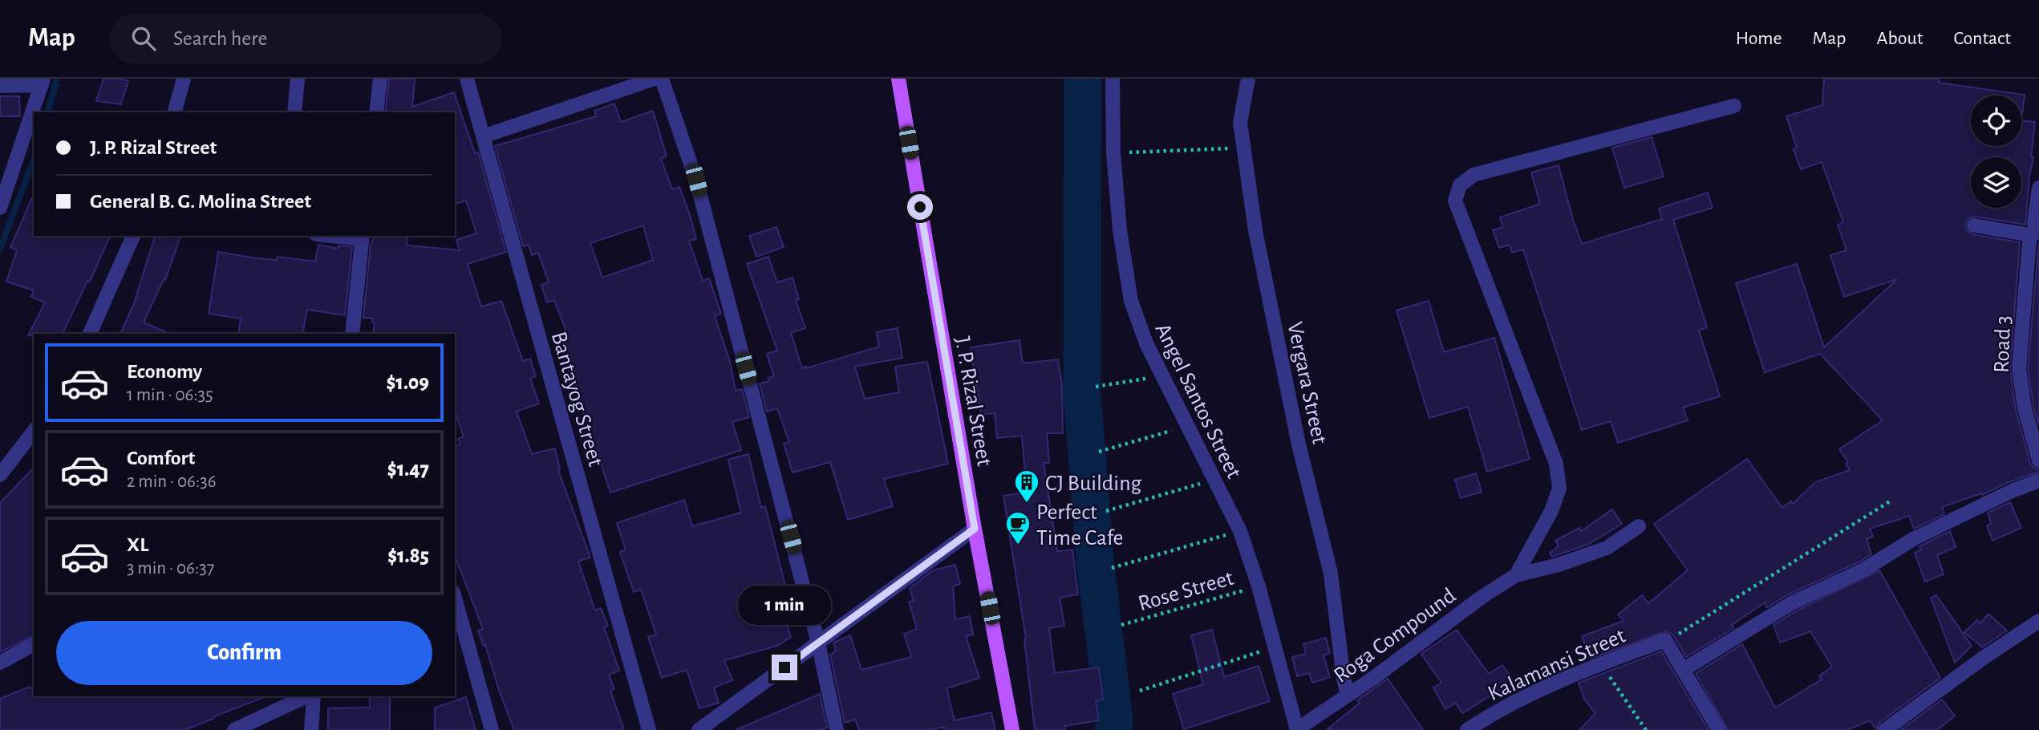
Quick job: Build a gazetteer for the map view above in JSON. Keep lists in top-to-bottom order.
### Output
{
  "streets": {
    "main road": ["J. P. Rizal Street"],
    "street": [
      "Road 3",
      "Vergara Street",
      "Bantayog Street",
      "Angel Santos Street",
      "Roga Compound",
      "Kalamansi Street"
    ],
    "path": ["Rose Street"]
  },
  "crossings": [
    ["Vergara Street", "Roga Compound"],
    ["Angel Santos Street", "Rose Street"],
    ["Angel Santos Street", "Roga Compound"]
  ],
  "places": {
    "building": ["CJ Building"],
    "cafe": ["Perfect Time Cafe"]
  },
  "page": {
    "header": "Map",
    "search": "Search here",
    "nav": [
      "Home",
      "Map",
      "About",
      "Contact"
    ],
    "banner": ["J. P. Rizal Street", "General B. G. Molina Street"],
    "list": [
      {
        "name": "Economy",
        "note": "1 min · 06:35",
        "value": "$1.09"
      },
      {
        "name": "Comfort",
        "note": "2 min · 06:36",
        "value": "$1.47"
      },
      {
        "name": "XL",
        "note": "3 min · 06:37",
        "value": "$1.85"
      }
    ],
    "bubble": "1 min",
    "buttons": "Confirm"
  }
}
